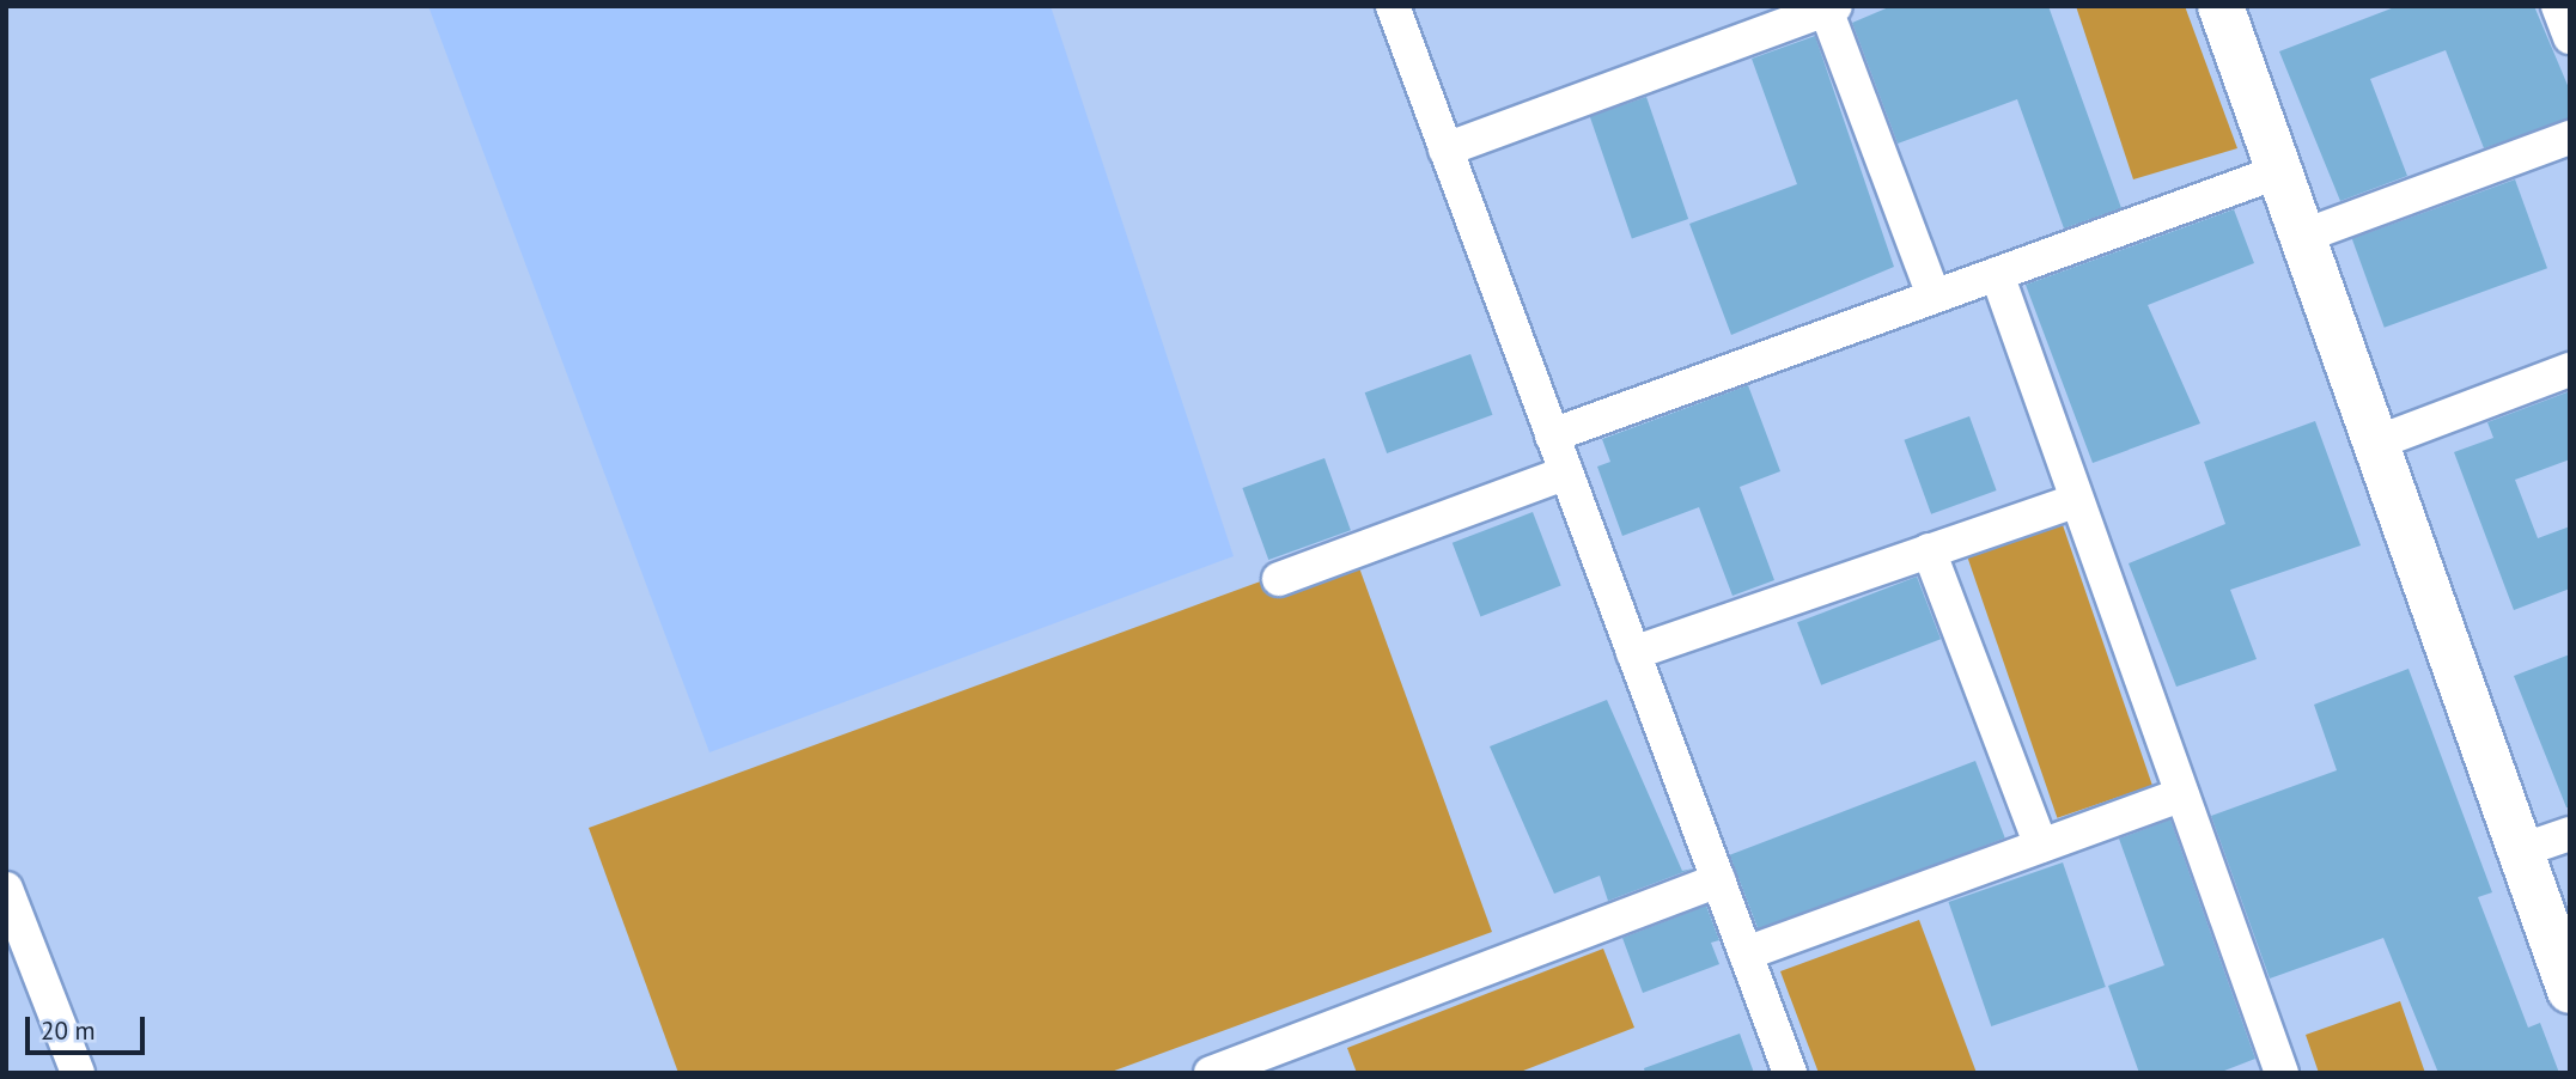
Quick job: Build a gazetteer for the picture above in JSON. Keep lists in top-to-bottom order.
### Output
{
  "scale_bar": "20 m"
}
